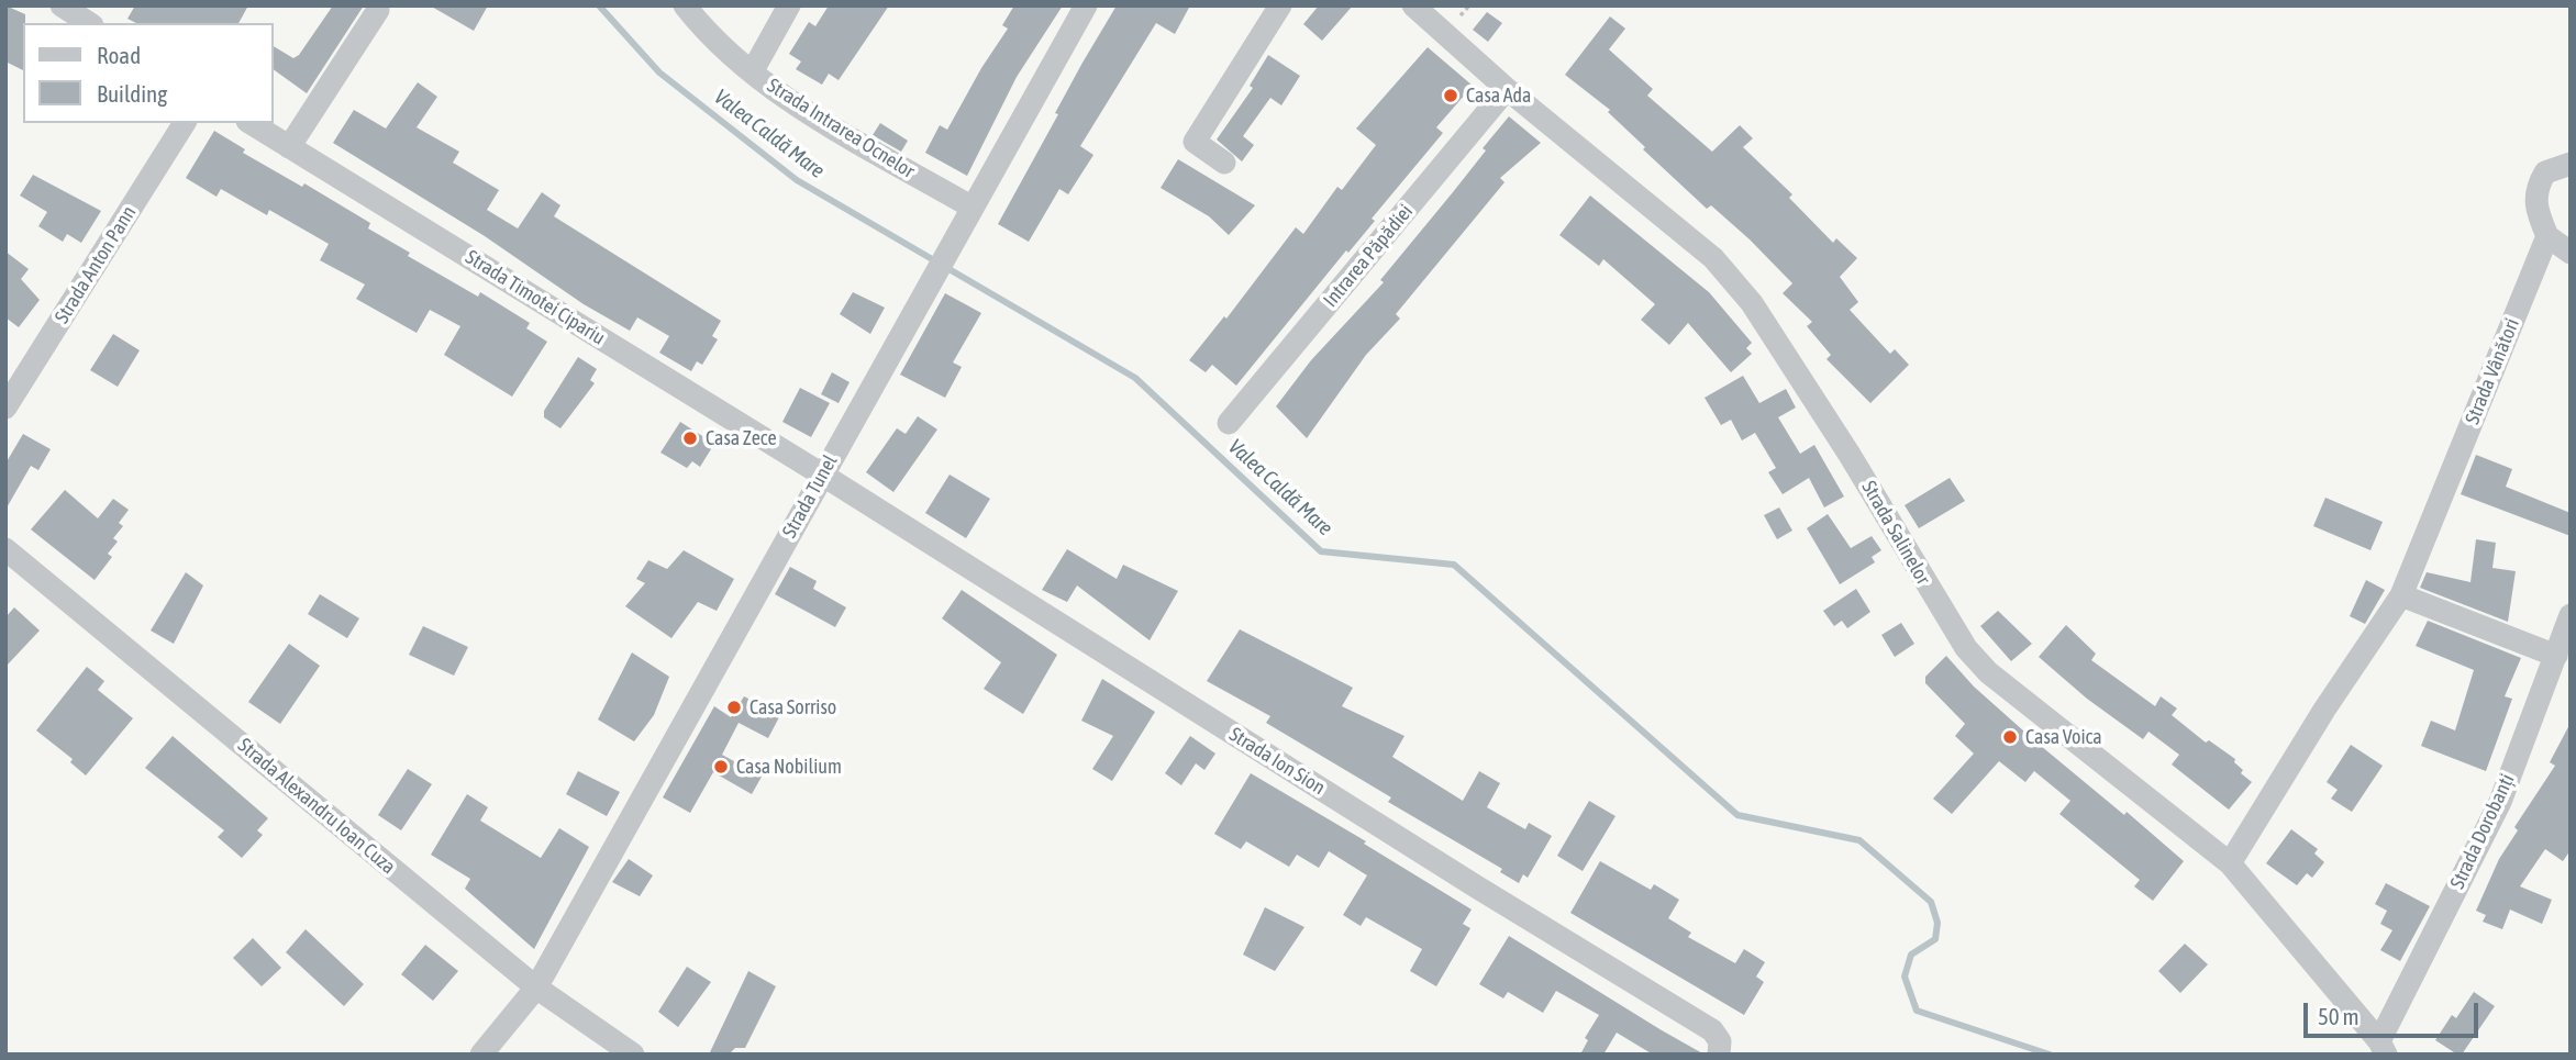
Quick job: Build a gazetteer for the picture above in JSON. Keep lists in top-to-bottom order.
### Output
{
  "streets": {
    "street": [
      "Strada Intrarea Ocnelor",
      "Intrarea Păpădiei",
      "Strada Anton Pann",
      "Strada Timotei Cipariu",
      "Strada Vânători",
      "Strada Tunel",
      "Strada Salinelor",
      "Strada Ion Sion",
      "Strada Alexandru Ioan Cuza",
      "Strada Dorobanți"
    ]
  },
  "crossings": [
    ["Strada Intrarea Ocnelor", "Strada Tunel"],
    ["Intrarea Păpădiei", "Strada Salinelor"],
    ["Strada Timotei Cipariu", "Strada Tunel"],
    ["Strada Timotei Cipariu", "Strada Ion Sion"],
    ["Strada Vânători", "Strada Salinelor"],
    ["Strada Tunel", "Strada Ion Sion"],
    ["Strada Tunel", "Strada Alexandru Ioan Cuza"],
    ["Strada Salinelor", "Strada Dorobanți"]
  ],
  "water": ["Valea Caldă Mare"],
  "places": [
    "Casa Ada",
    "Casa Zece",
    "Casa Sorriso",
    "Casa Voica",
    "Casa Nobilium"
  ],
  "legend": ["Road", "Building"],
  "scale_bar": "50 m"
}
